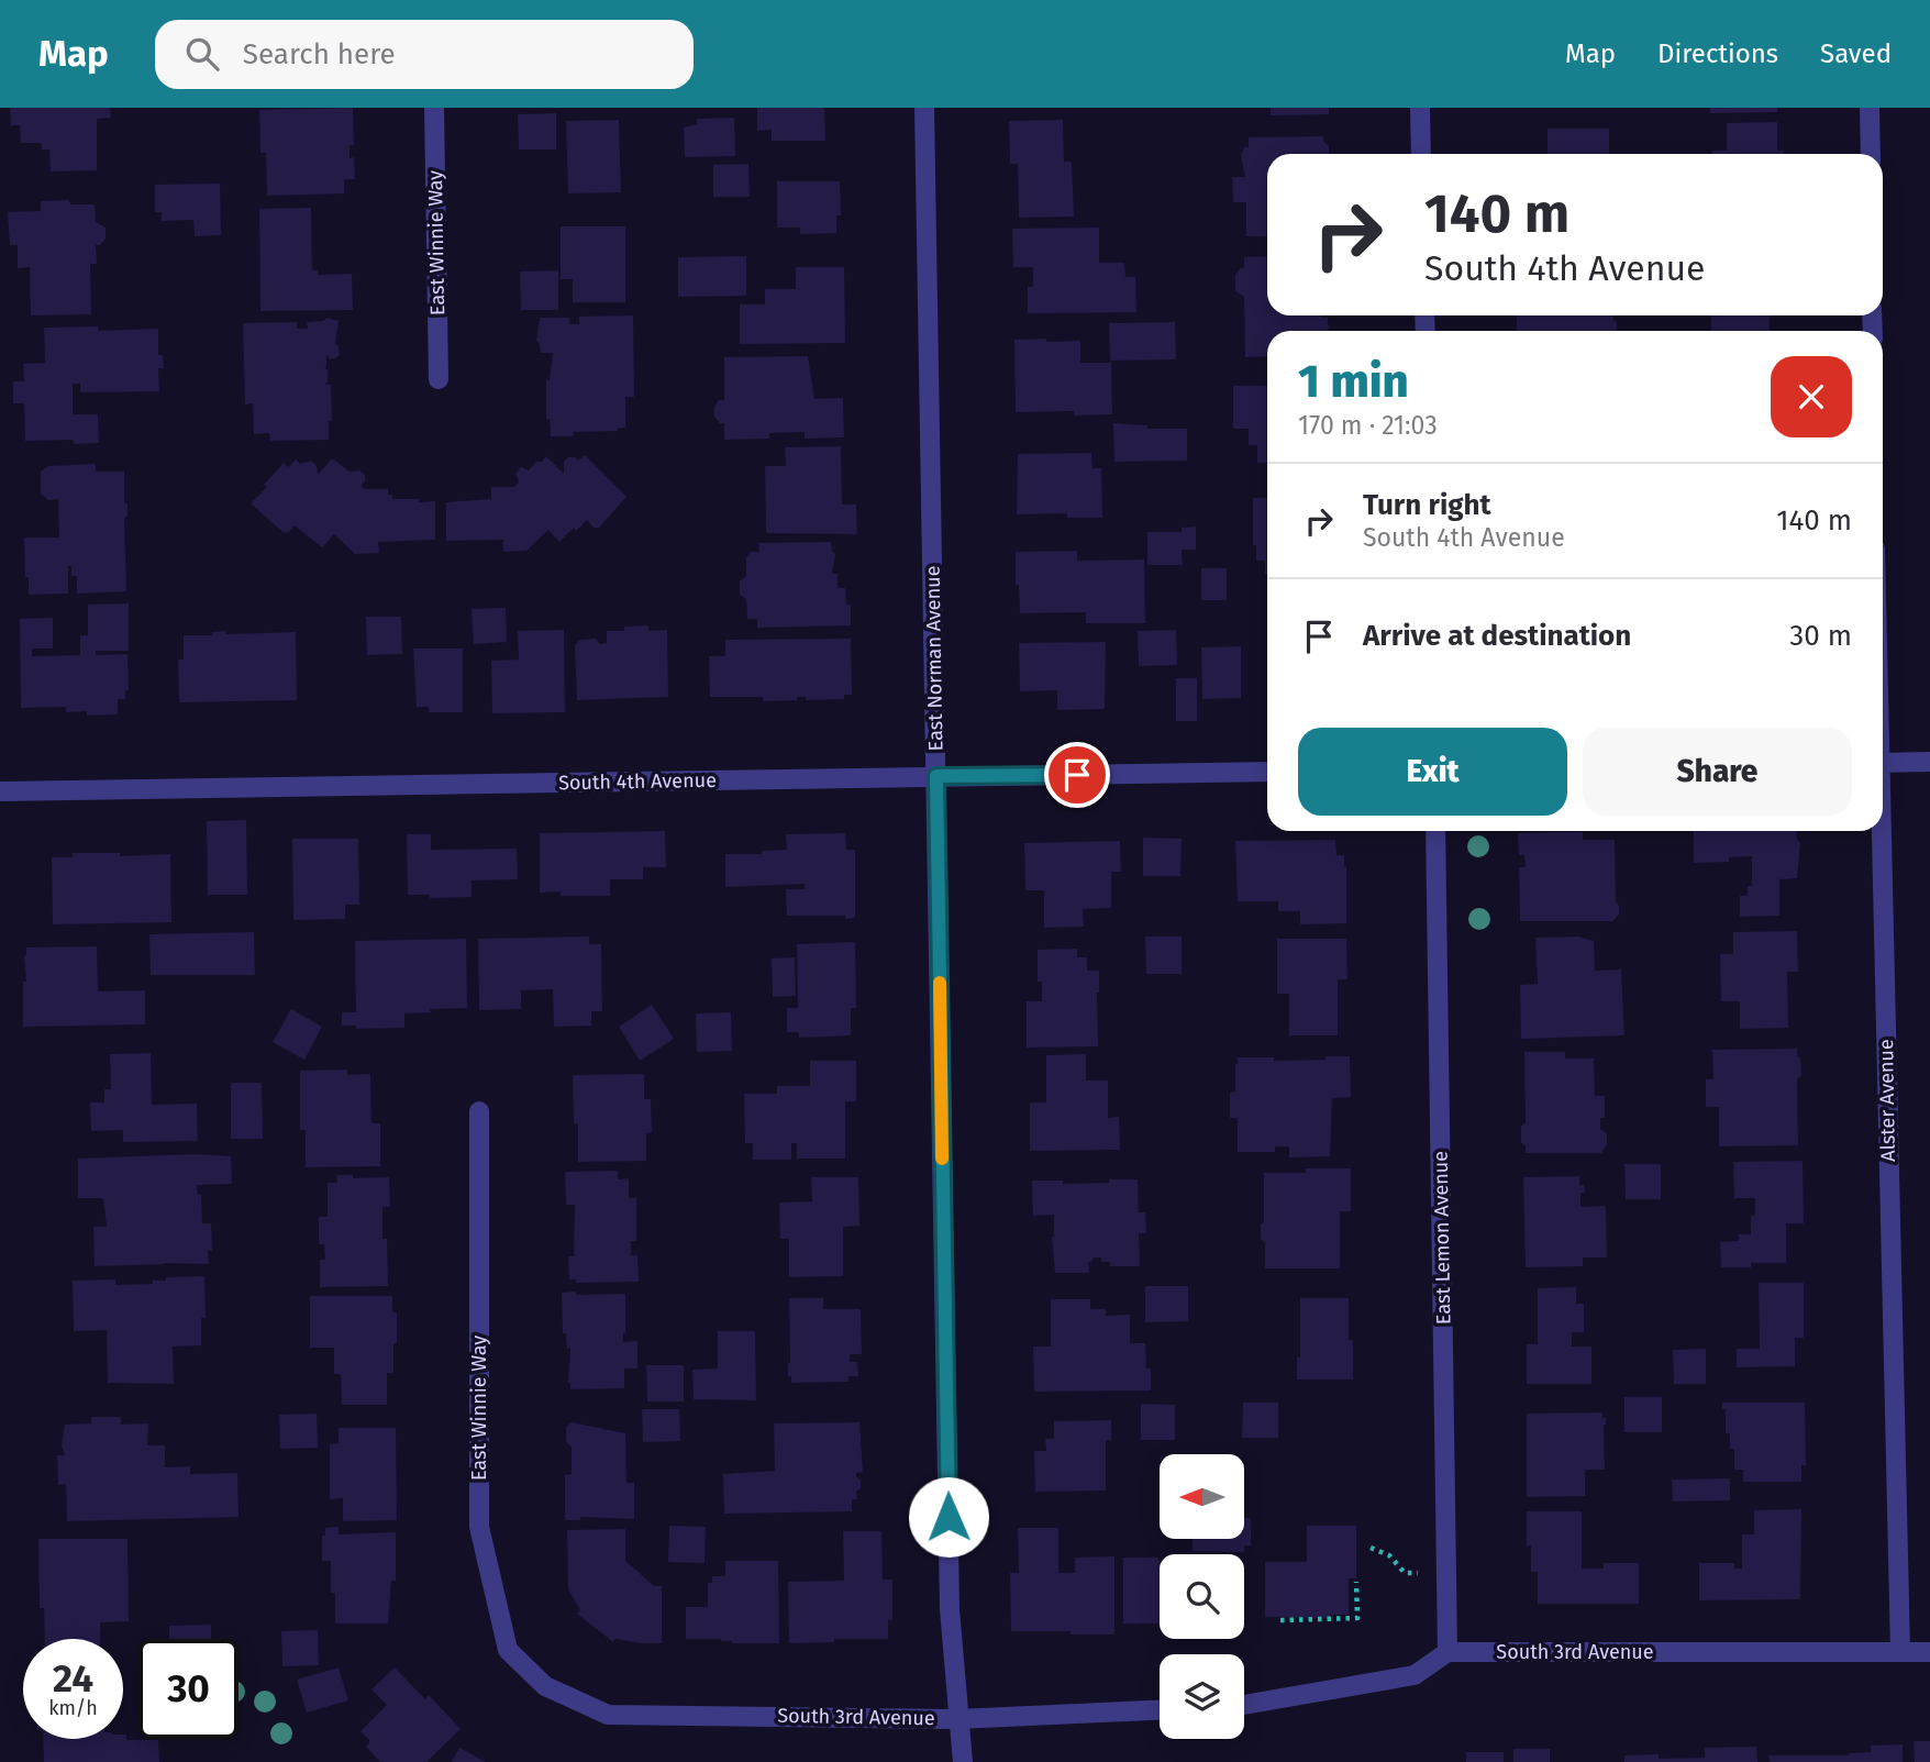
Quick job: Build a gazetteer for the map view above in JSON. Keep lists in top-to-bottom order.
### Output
{
  "streets": {
    "street": [
      "East Winnie Way",
      "East Norman Avenue",
      "South 4th Avenue",
      "Alster Avenue",
      "East Lemon Avenue",
      "South 3rd Avenue"
    ]
  },
  "crossings": [
    ["East Winnie Way", "South 3rd Avenue"],
    ["East Norman Avenue", "South 4th Avenue"],
    ["East Norman Avenue", "South 3rd Avenue"],
    ["Alster Avenue", "South 3rd Avenue"],
    ["East Lemon Avenue", "South 3rd Avenue"]
  ],
  "north": "left",
  "page": {
    "header": "Map",
    "search": "Search here",
    "nav": ["Map", "Directions", "Saved"],
    "turn": ["140 m", "South 4th Avenue"],
    "heading": ["1 min", "170 m · 21:03"],
    "list": [
      {
        "name": "Turn right",
        "note": "South 4th Avenue",
        "value": "140 m"
      },
      {
        "name": "Arrive at destination",
        "value": "30 m"
      }
    ],
    "buttons": ["Exit", "Share"],
    "speed": "24 km/h",
    "limit": "30"
  }
}
